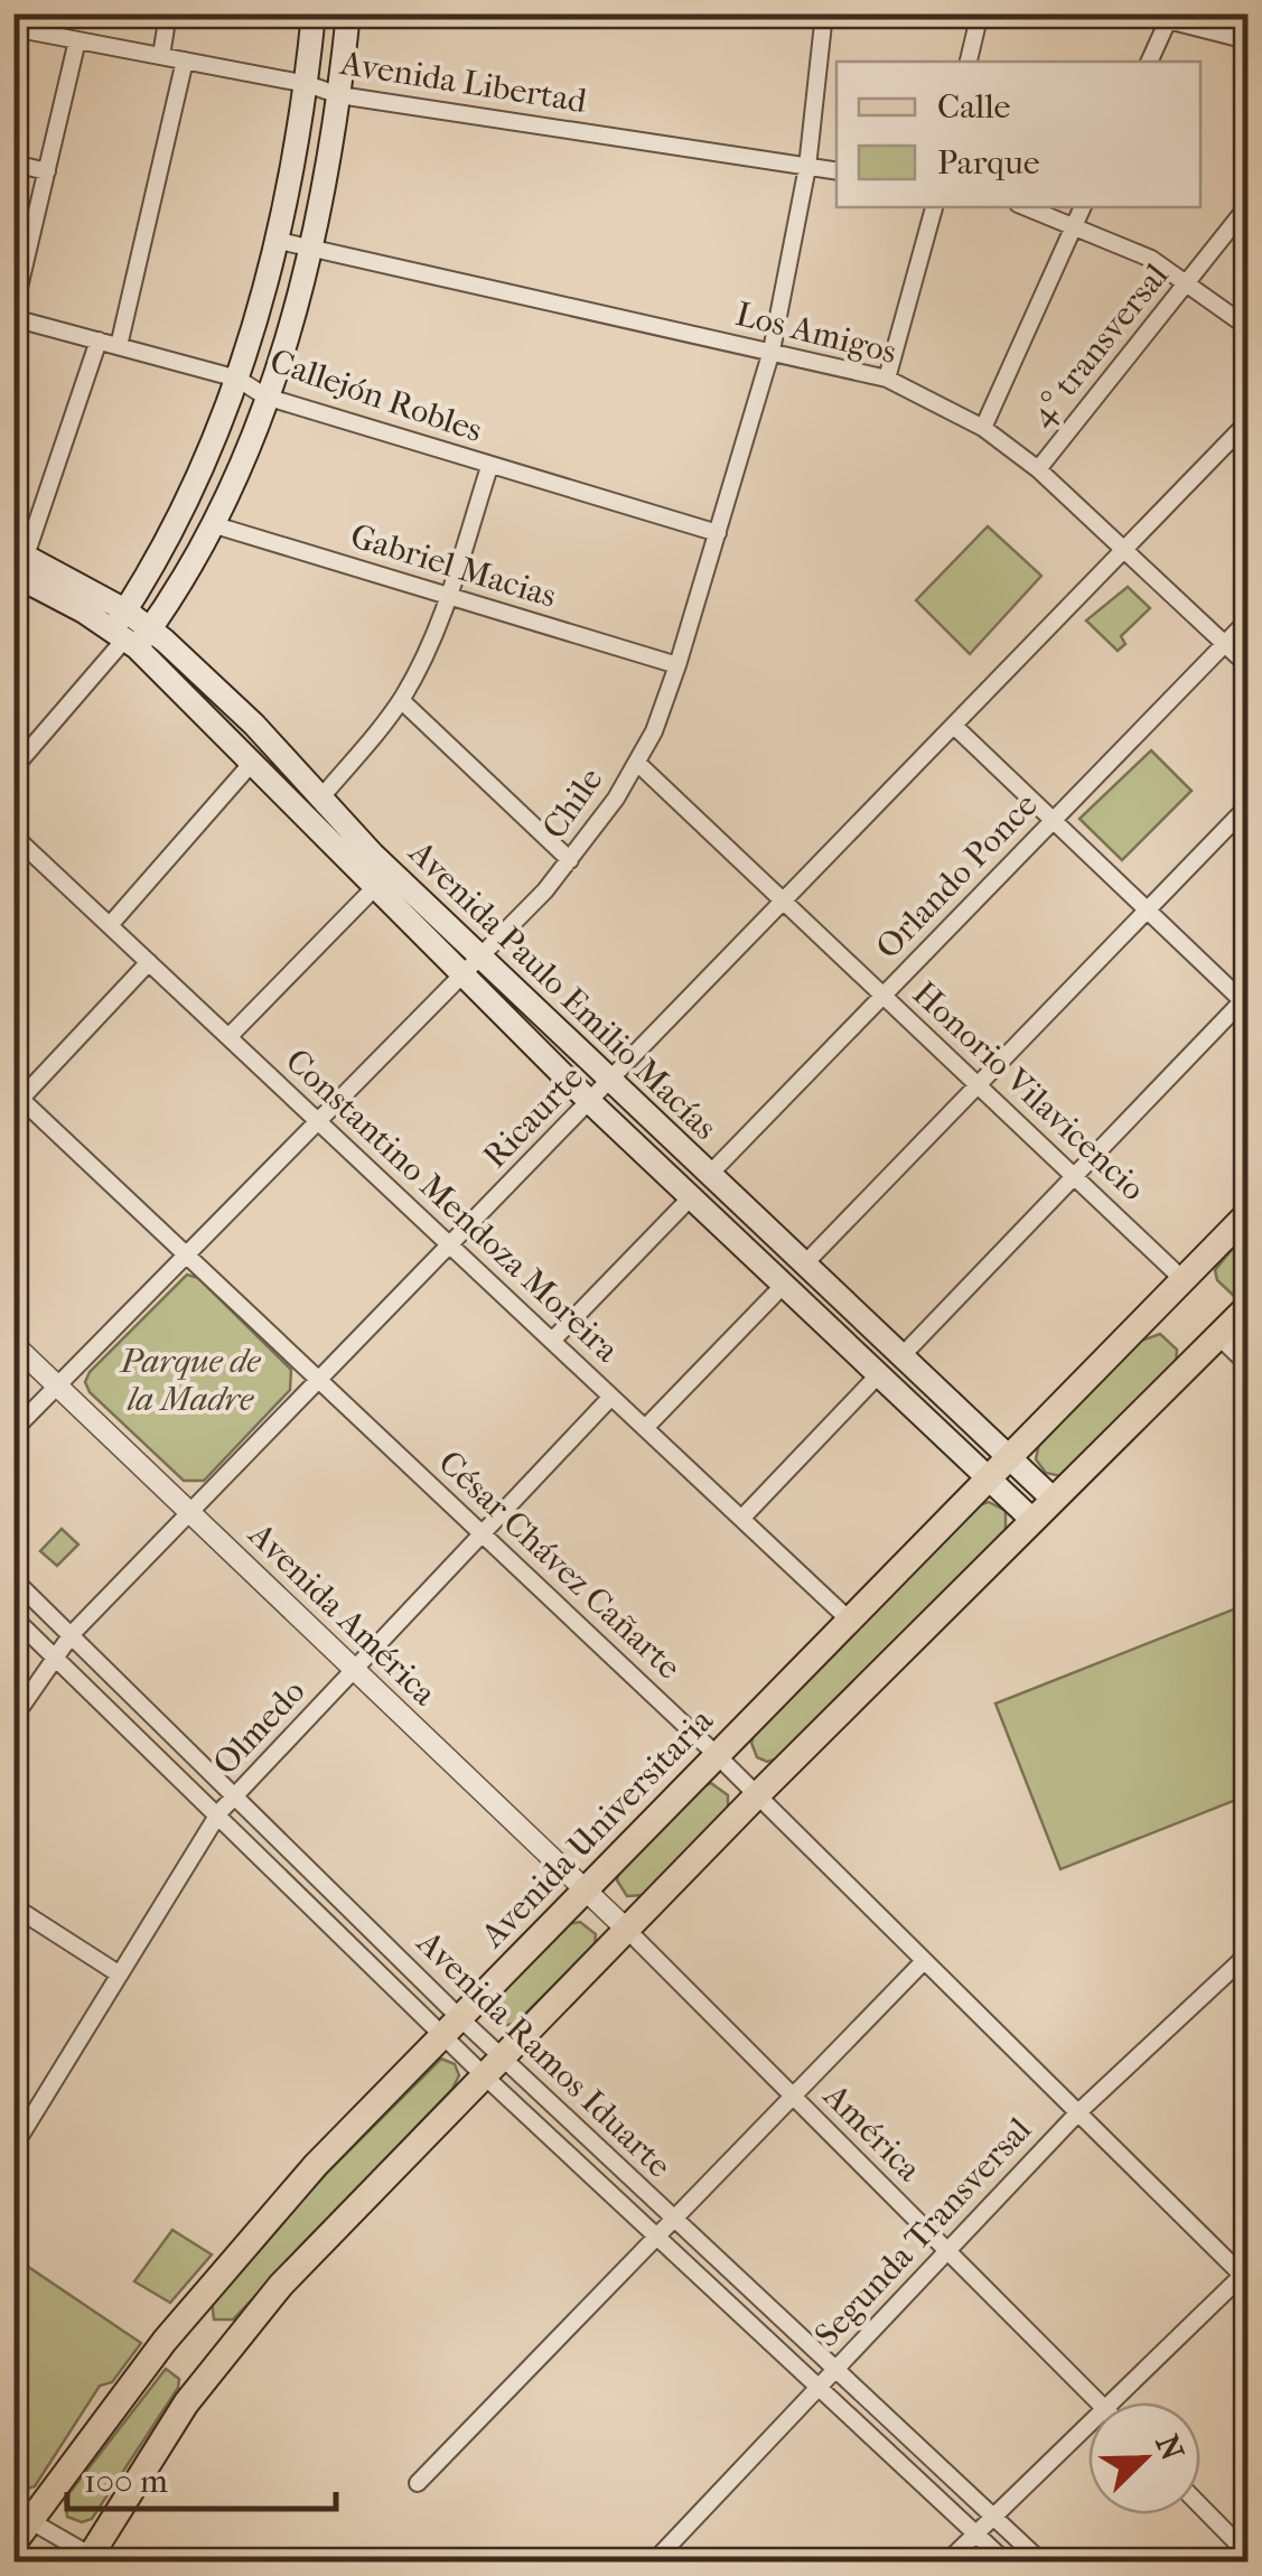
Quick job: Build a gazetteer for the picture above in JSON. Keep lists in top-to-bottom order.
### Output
{
  "streets": {
    "main road": ["Avenida Paulo Emilio Macías", "Avenida Universitaria"],
    "street": [
      "Avenida Libertad",
      "Los Amigos",
      "4° transversal",
      "Callejón Robles",
      "Gabriel Macias",
      "Chile",
      "Orlando Ponce",
      "Honorio Vilavicencio",
      "Ricaurte",
      "Constantino Mendoza Moreira",
      "César Chávez Cañarte",
      "Avenida América",
      "Olmedo",
      "Avenida Ramos Iduarte",
      "América",
      "Segunda Transversal"
    ]
  },
  "crossings": [
    ["Avenida Libertad", "Chile"],
    ["Los Amigos", "4° transversal"],
    ["Los Amigos", "Chile"],
    ["Los Amigos", "Orlando Ponce"],
    ["Los Amigos", "Ricaurte"],
    ["Callejón Robles", "Chile"],
    ["Gabriel Macias", "Chile"],
    ["Chile", "Avenida Paulo Emilio Macías"],
    ["Chile", "Honorio Vilavicencio"],
    ["Chile", "Constantino Mendoza Moreira"],
    ["Chile", "César Chávez Cañarte"],
    ["Chile", "Avenida América"],
    ["Orlando Ponce", "Avenida Paulo Emilio Macías"],
    ["Orlando Ponce", "Honorio Vilavicencio"],
    ["Avenida Paulo Emilio Macías", "Ricaurte"],
    ["Avenida Paulo Emilio Macías", "Avenida Universitaria"],
    ["Honorio Vilavicencio", "Ricaurte"],
    ["Honorio Vilavicencio", "Avenida Universitaria"],
    ["Ricaurte", "Constantino Mendoza Moreira"],
    ["Ricaurte", "César Chávez Cañarte"],
    ["Ricaurte", "Avenida América"],
    ["Ricaurte", "Avenida Ramos Iduarte"],
    ["Constantino Mendoza Moreira", "Olmedo"],
    ["Constantino Mendoza Moreira", "Avenida Universitaria"],
    ["César Chávez Cañarte", "Olmedo"],
    ["César Chávez Cañarte", "Avenida Universitaria"],
    ["César Chávez Cañarte", "Segunda Transversal"],
    ["Avenida América", "Olmedo"],
    ["Avenida América", "Avenida Universitaria"],
    ["Avenida América", "América"],
    ["Olmedo", "Avenida Ramos Iduarte"],
    ["Avenida Universitaria", "Avenida Ramos Iduarte"],
    ["Avenida Ramos Iduarte", "Segunda Transversal"],
    ["América", "Segunda Transversal"]
  ],
  "parks": ["Parque de la Madre"],
  "legend": ["Calle", "Parque"],
  "scale_bar": "100 m",
  "north": "top right"
}
